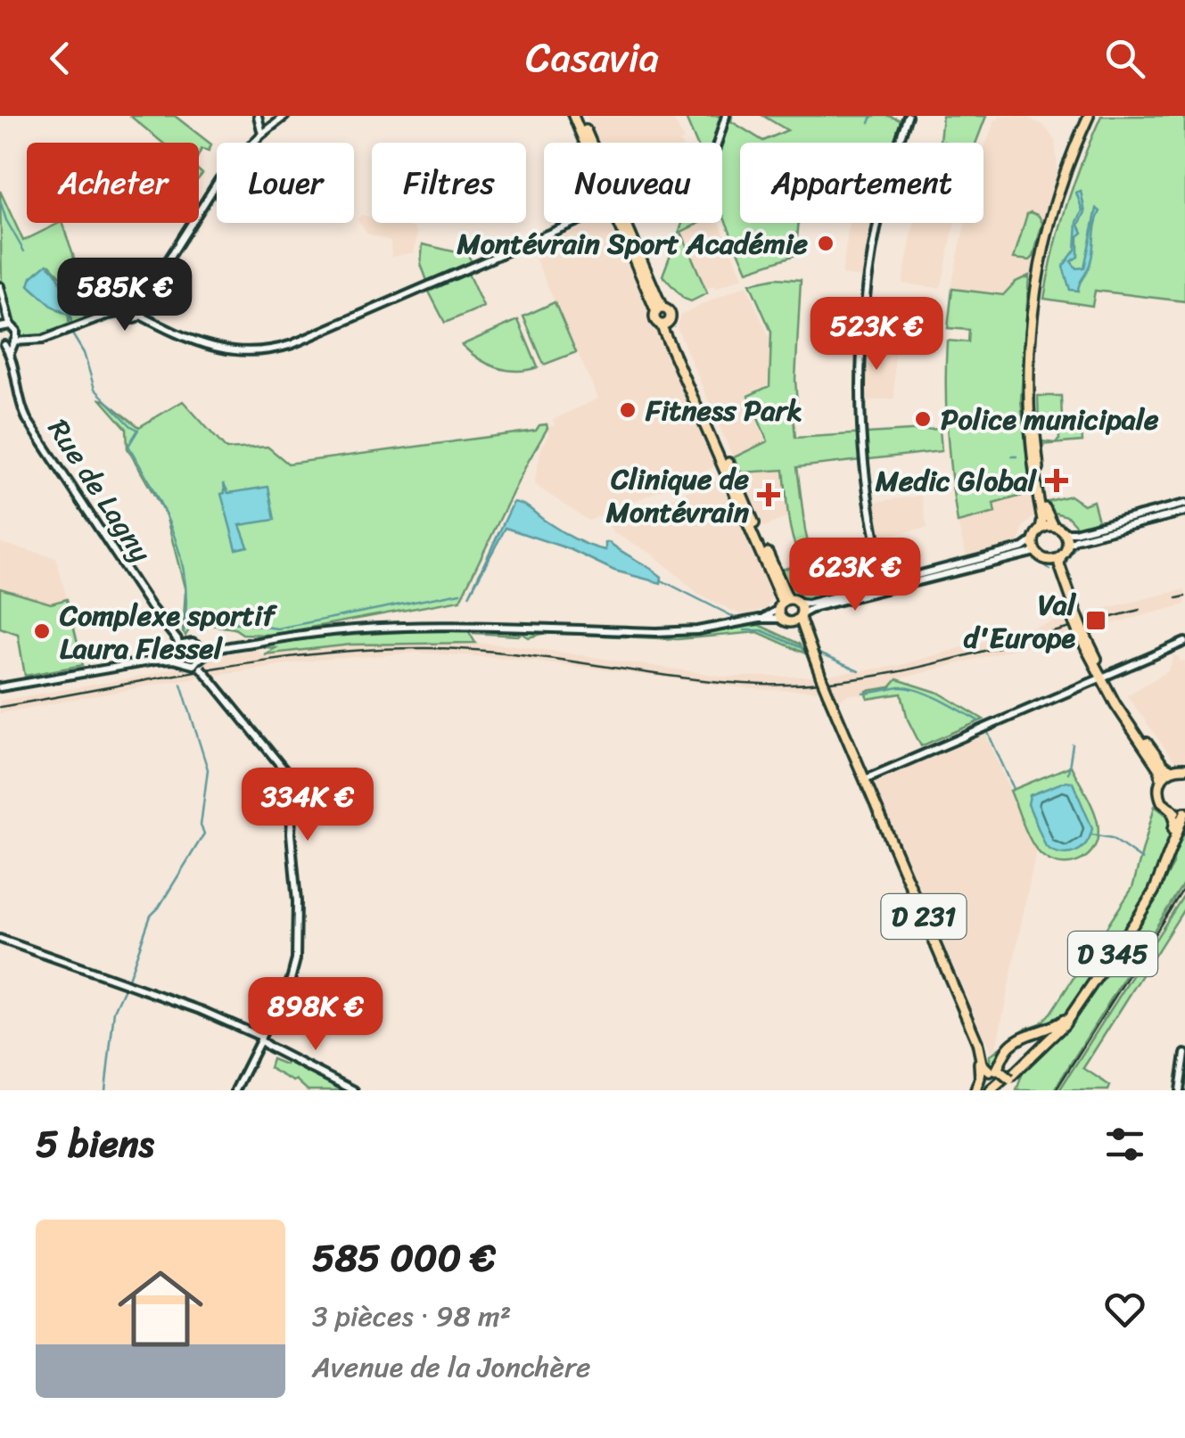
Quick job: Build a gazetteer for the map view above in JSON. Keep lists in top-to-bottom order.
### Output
{
  "streets": {
    "main road": ["Rue de Lagny", "D 231", "D 345"]
  },
  "crossings": [
    ["D 231", "D 345"]
  ],
  "places": {
    "other": [
      "Montévrain Sport Académie",
      "Fitness Park",
      "Police municipale",
      "Complexe sportif Laura Flessel"
    ],
    "health": ["Medic Global", "Clinique de Montévrain"],
    "transit": ["Val d'Europe"]
  },
  "page": {
    "header": "Casavia",
    "chip": [
      "Acheter",
      "Louer",
      "Filtres",
      "Nouveau",
      "Appartement"
    ],
    "price": [
      "585K €",
      "523K €",
      "623K €",
      "334K €",
      "898K €"
    ],
    "heading": "5 biens",
    "list": [
      {
        "name": "585 000 €",
        "note": "3 pièces · 98 m² · Avenue de la Jonchère"
      }
    ]
  }
}
